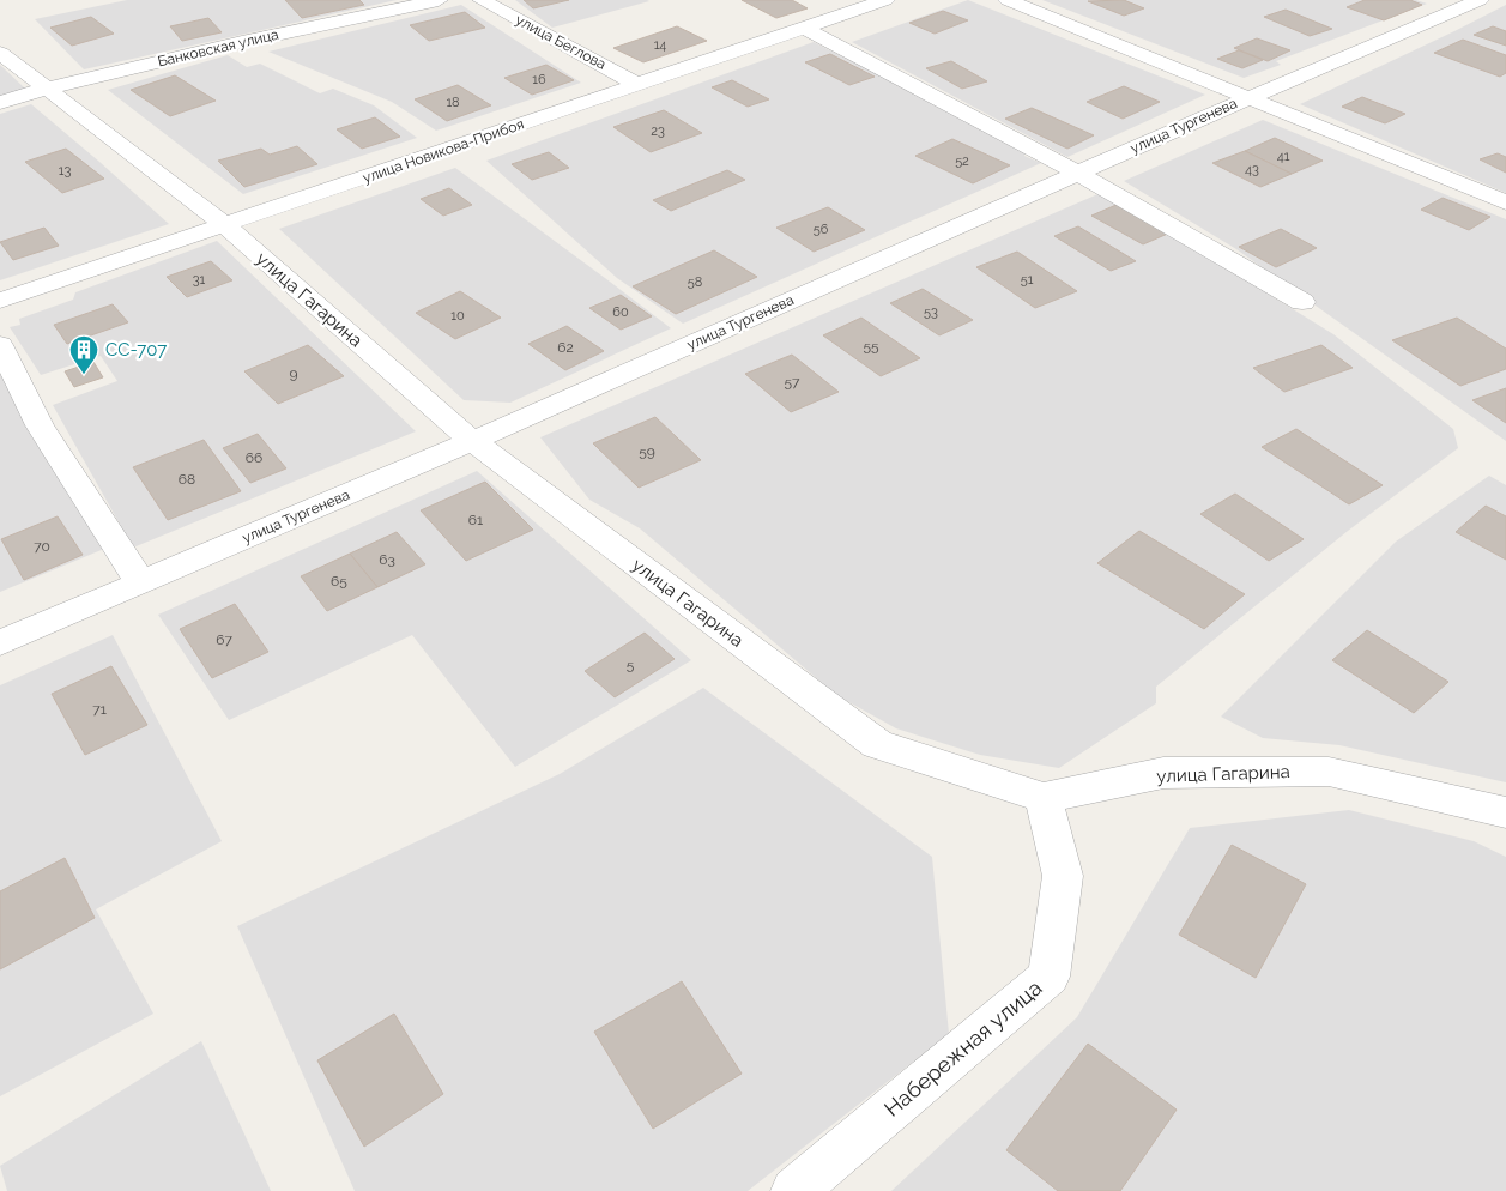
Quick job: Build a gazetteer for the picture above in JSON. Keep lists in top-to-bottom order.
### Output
{
  "streets": {
    "street": [
      "улица Беглова",
      "Банковская улица",
      "улица Тургенева",
      "улица Новикова-Прибоя",
      "улица Гагарина",
      "Набережная улица"
    ]
  },
  "crossings": [
    ["улица Беглова", "улица Новикова-Прибоя"],
    ["Банковская улица", "улица Гагарина"],
    ["улица Тургенева", "улица Гагарина"],
    ["улица Новикова-Прибоя", "улица Гагарина"],
    ["улица Гагарина", "Набережная улица"]
  ],
  "places": {
    "building": ["СС-707"]
  },
  "house_numbers": [
    "14",
    "16",
    "18",
    "23",
    "41",
    "52",
    "43",
    "13",
    "56",
    "31",
    "51",
    "58",
    "60",
    "53",
    "10",
    "55",
    "62",
    "9",
    "57",
    "59",
    "66",
    "68",
    "61",
    "70",
    "63",
    "65",
    "67",
    "5",
    "71"
  ]
}
